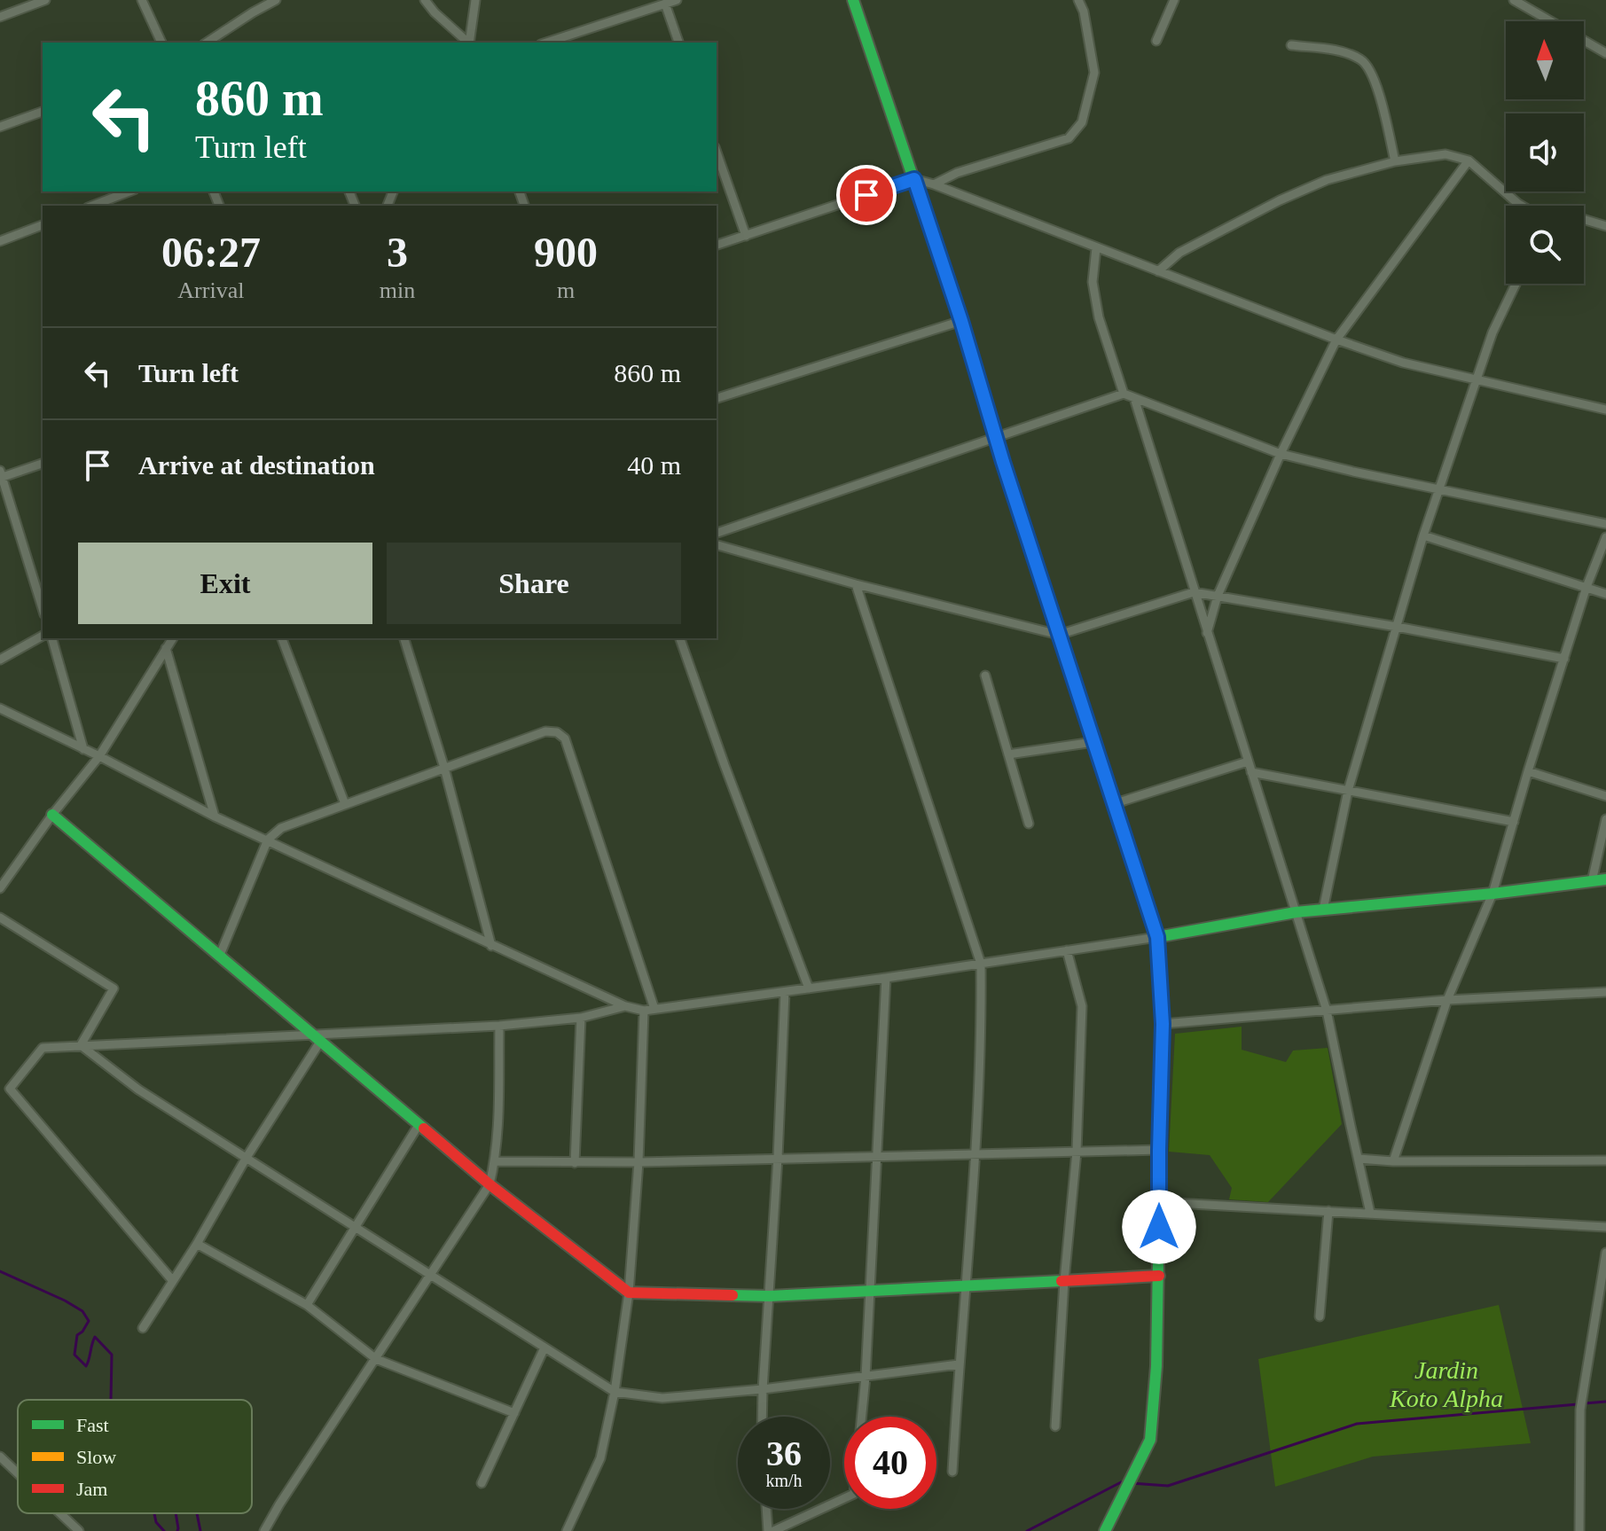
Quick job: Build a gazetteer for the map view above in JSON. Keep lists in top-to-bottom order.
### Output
{
  "parks": ["Jardin Koto Alpha"],
  "legend": ["Fast", "Slow", "Jam"],
  "north": "top",
  "page": {
    "turn": ["860 m", "Turn left"],
    "eta": [
      "06:27",
      "Arrival",
      "3",
      "min",
      "900",
      "m"
    ],
    "list": [
      {
        "name": "Turn left",
        "value": "860 m"
      },
      {
        "name": "Arrive at destination",
        "value": "40 m"
      }
    ],
    "buttons": ["Exit", "Share"],
    "speed": "36 km/h",
    "limit": "40"
  }
}
